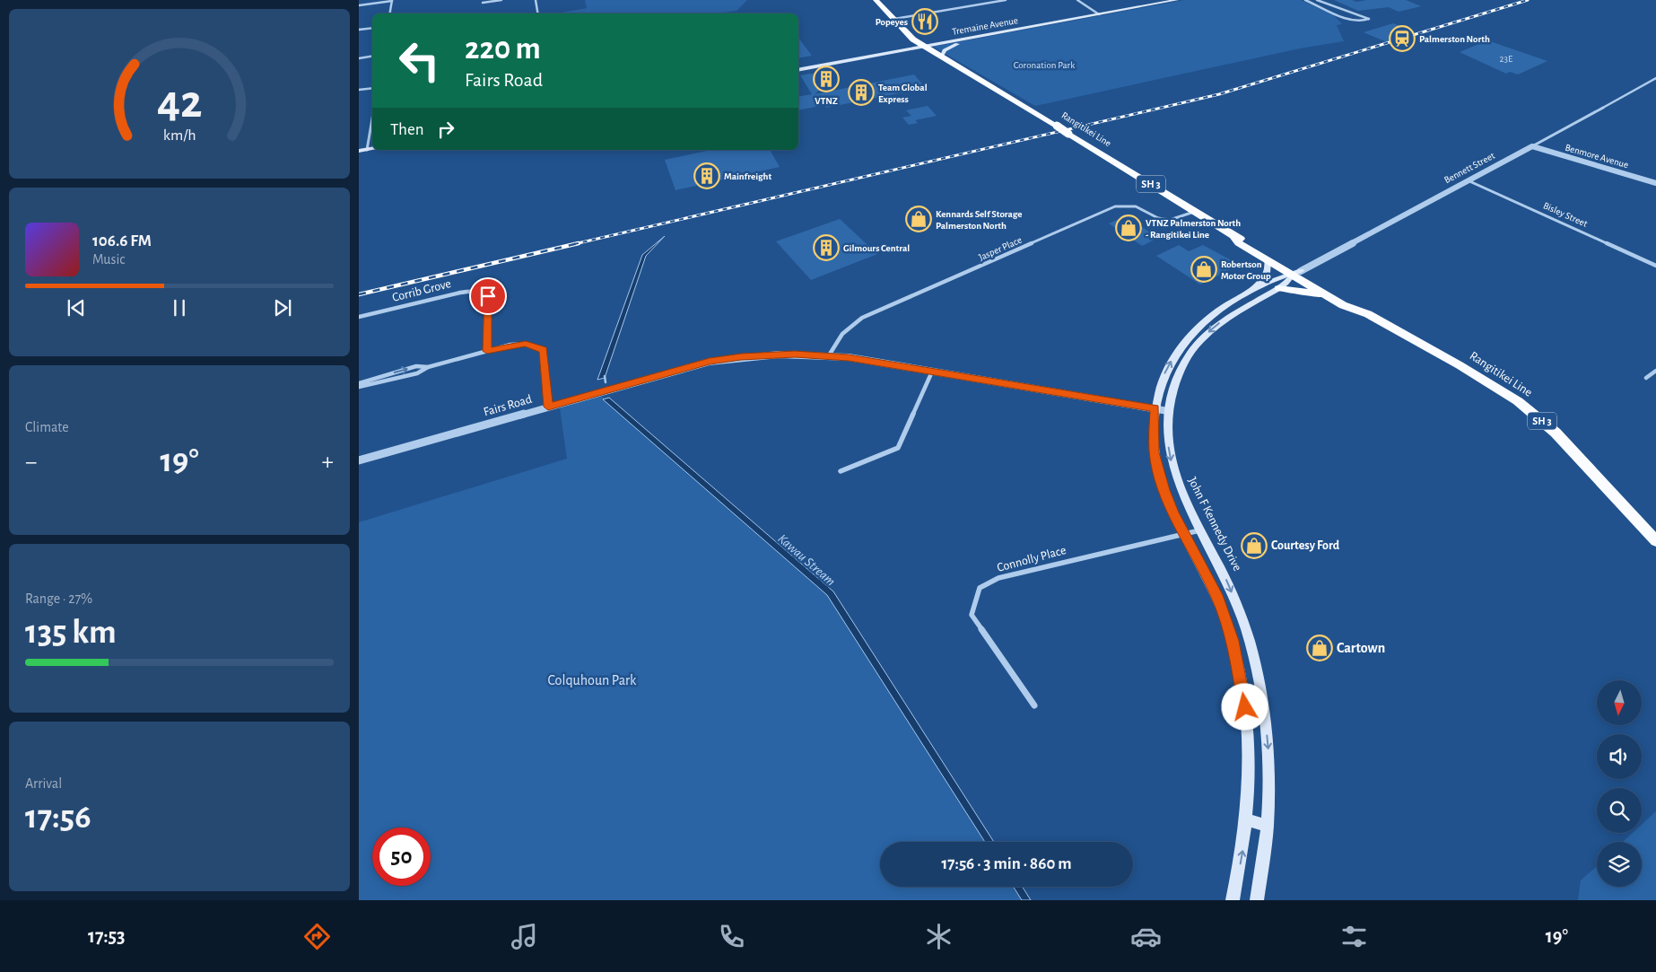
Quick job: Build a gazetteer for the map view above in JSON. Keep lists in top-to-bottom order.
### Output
{
  "streets": {
    "highway": ["Rangitikei Line", "SH 3"],
    "main road": ["Tremaine Avenue", "John F Kennedy Drive"],
    "street": [
      "Benmore Avenue",
      "Bennett Street",
      "Bisley Street",
      "Jasper Place",
      "Corrib Grove",
      "Fairs Road",
      "Connolly Place"
    ]
  },
  "crossings": [
    ["Tremaine Avenue", "Rangitikei Line"],
    ["Tremaine Avenue", "SH 3"],
    ["Rangitikei Line", "Bennett Street"],
    ["Rangitikei Line", "SH 3"],
    ["Rangitikei Line", "Jasper Place"],
    ["Rangitikei Line", "John F Kennedy Drive"],
    ["Benmore Avenue", "Bennett Street"],
    ["Bennett Street", "Bisley Street"],
    ["Bennett Street", "John F Kennedy Drive"],
    ["Jasper Place", "Fairs Road"],
    ["Fairs Road", "John F Kennedy Drive"],
    ["John F Kennedy Drive", "Connolly Place"]
  ],
  "water": ["Kawau Stream"],
  "parks": ["Coronation Park", "Colquhoun Park"],
  "places": {
    "restaurant": ["Popeyes"],
    "station": ["Palmerston North"],
    "building": [
      "VTNZ",
      "Team Global Express",
      "Mainfreight",
      "Gilmours Central"
    ],
    "shop": [
      "Kennards Self Storage Palmerston North",
      "VTNZ Palmerston North - Rangitikei Line",
      "Robertson Motor Group",
      "Courtesy Ford",
      "Cartown"
    ]
  },
  "house_numbers": ["23E"],
  "north": "bottom",
  "page": {
    "turn": ["220 m", "Fairs Road"],
    "then": "Then",
    "song": ["106.6 FM", "Music"],
    "tile": [
      "Climate",
      ["Range · 27%", "135 km"],
      ["Arrival", "17:56"]
    ],
    "heat": ["−", "19°", "+"],
    "limit": "50",
    "trip": "17:56 · 3 min · 860 m",
    "tabs": ["17:53", "19°"],
    "gauge": ["42", "km/h"]
  }
}
